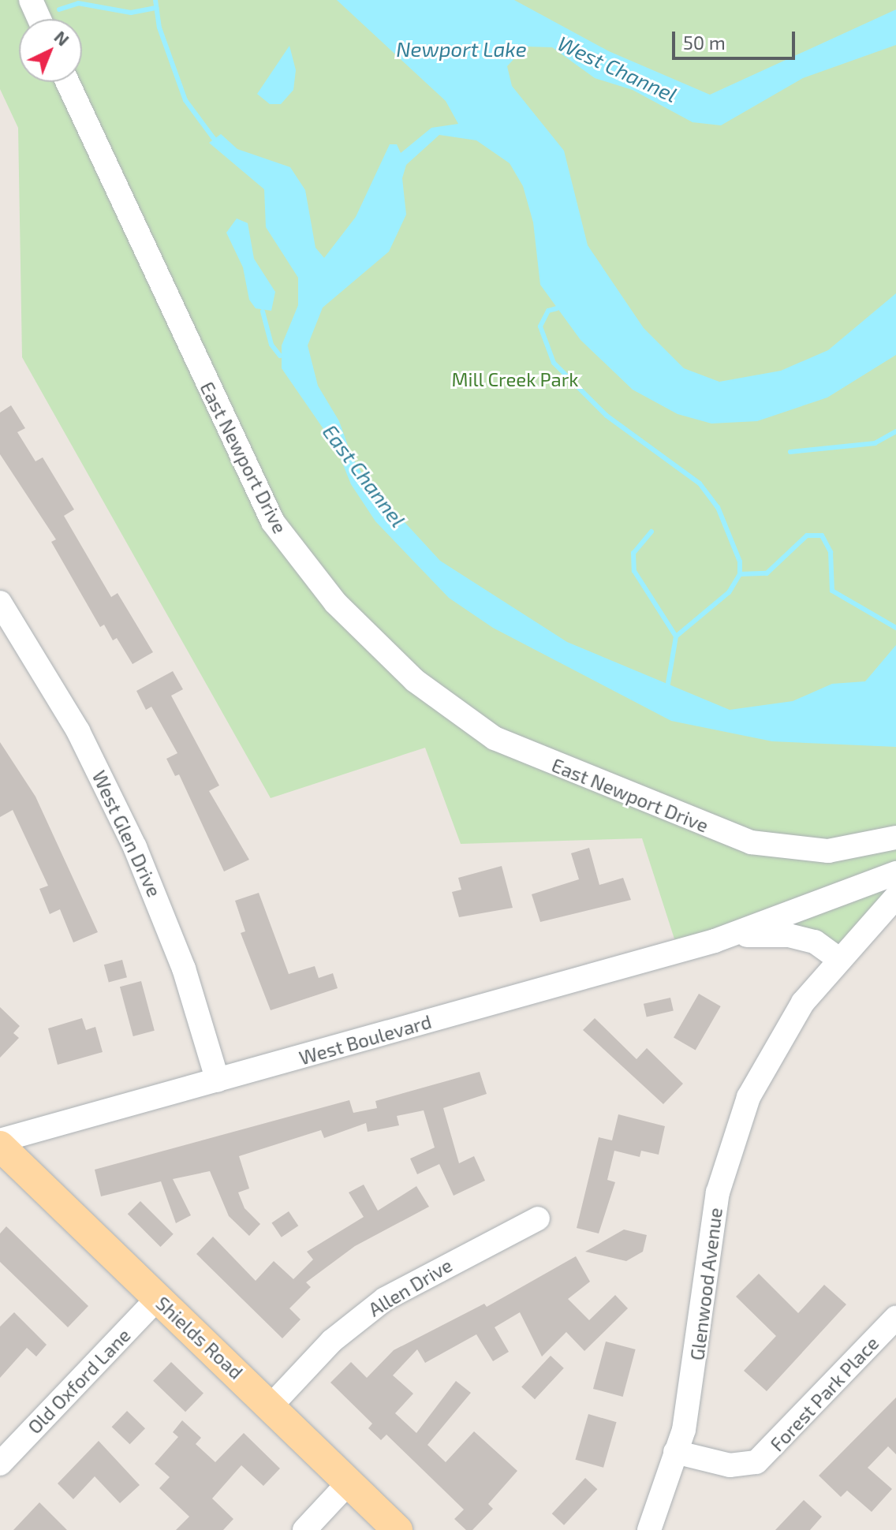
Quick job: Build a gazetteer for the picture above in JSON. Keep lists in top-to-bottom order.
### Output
{
  "streets": {
    "main road": ["Shields Road"],
    "street": [
      "East Newport Drive",
      "West Glen Drive",
      "West Boulevard",
      "Glenwood Avenue",
      "Allen Drive",
      "Old Oxford Lane",
      "Forest Park Place"
    ]
  },
  "crossings": [
    ["West Glen Drive", "West Boulevard"],
    ["West Boulevard", "Glenwood Avenue"],
    ["Glenwood Avenue", "Forest Park Place"],
    ["Allen Drive", "Shields Road"],
    ["Shields Road", "Old Oxford Lane"]
  ],
  "water": ["Newport Lake", "West Channel", "East Channel"],
  "parks": ["Mill Creek Park"],
  "scale_bar": "50 m",
  "north": "top right"
}
